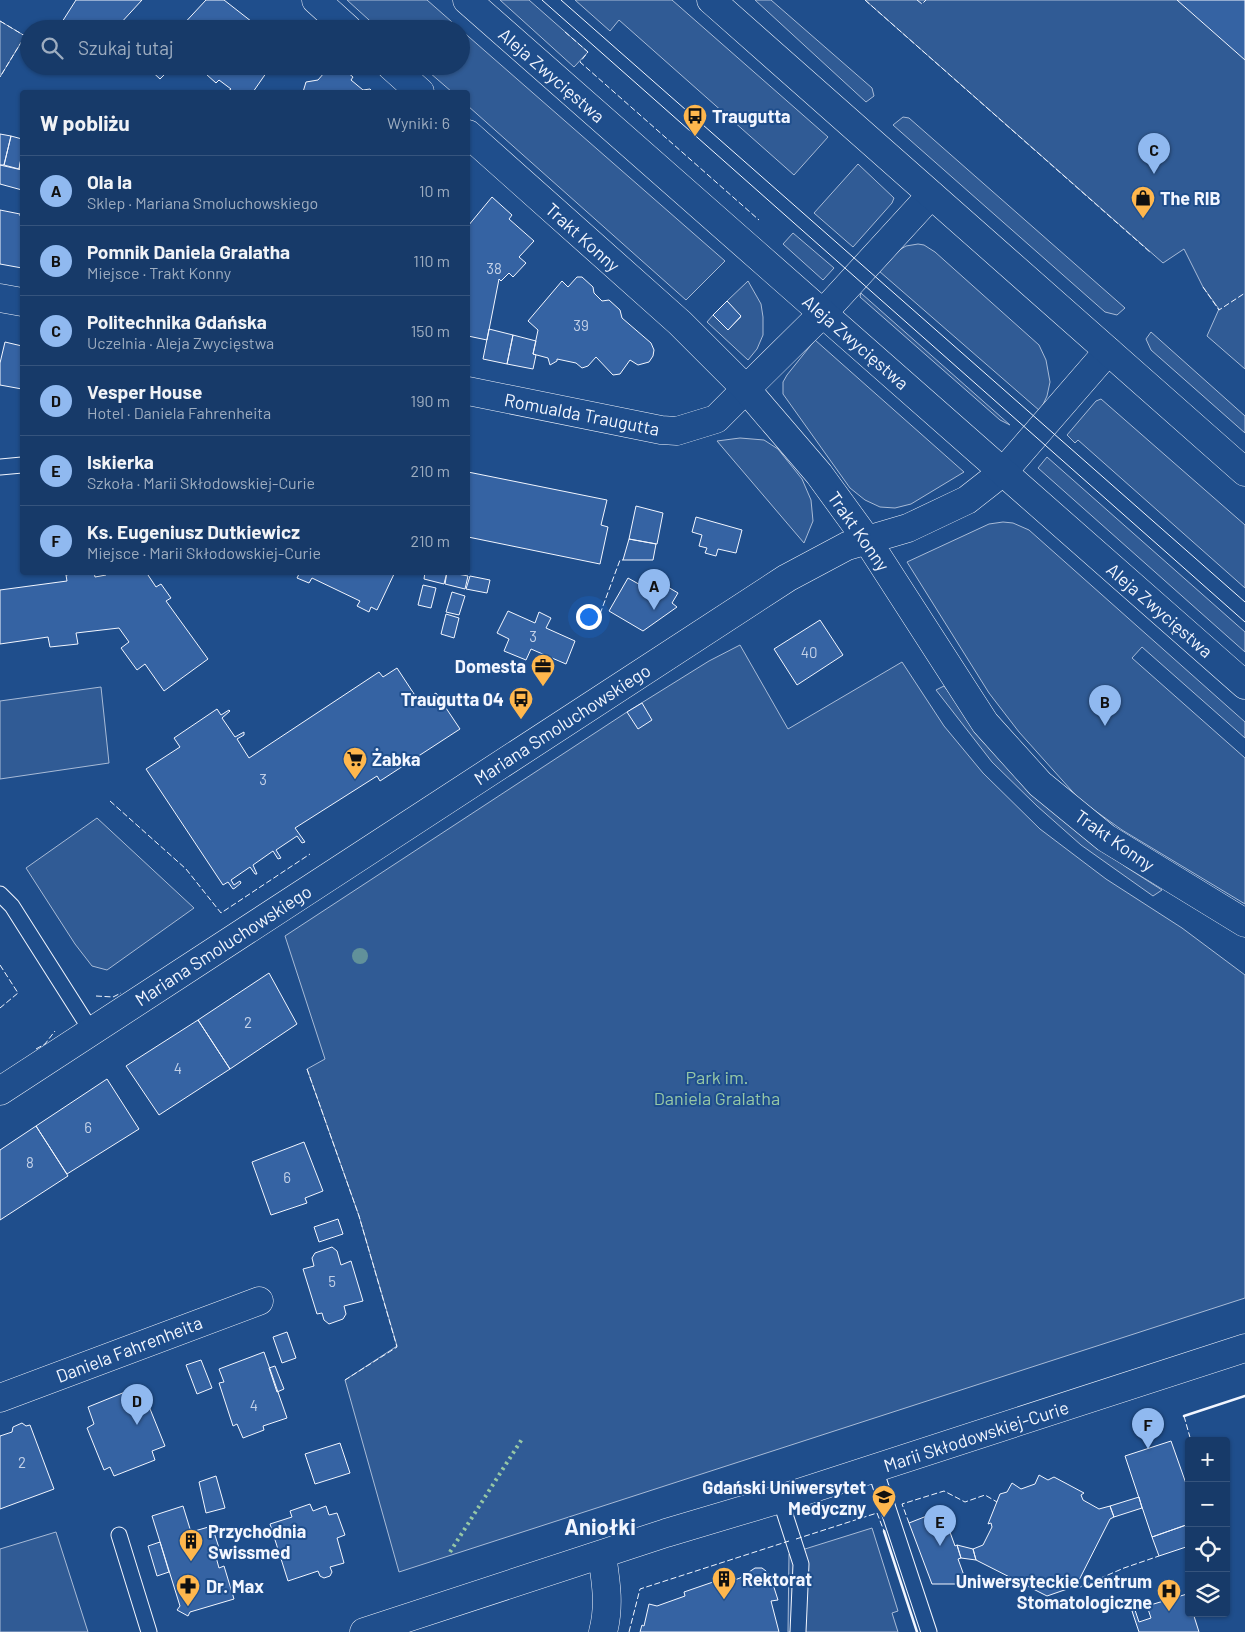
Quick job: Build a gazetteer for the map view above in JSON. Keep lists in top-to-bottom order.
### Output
{
  "streets": {
    "street": [
      "Aleja Zwycięstwa",
      "Trakt Konny",
      "Romualda Traugutta",
      "Mariana Smoluchowskiego",
      "Daniela Fahrenheita",
      "Marii Skłodowskiej-Curie"
    ]
  },
  "crossings": [
    ["Aleja Zwycięstwa", "Romualda Traugutta"],
    ["Aleja Zwycięstwa", "Mariana Smoluchowskiego"],
    ["Trakt Konny", "Romualda Traugutta"],
    ["Trakt Konny", "Mariana Smoluchowskiego"]
  ],
  "districts": ["Aniołki"],
  "parks": ["Park im. Daniela Gralatha"],
  "places": {
    "bus stop": ["Traugutta", "Traugutta 04"],
    "shop": ["The RIB"],
    "office": ["Domesta"],
    "supermarket": ["Żabka"],
    "school or university": ["Gdański Uniwersytet Medyczny"],
    "building": ["Przychodnia Swissmed", "Rektorat"],
    "pharmacy": ["Dr. Max"],
    "hospital": ["Uniwersyteckie Centrum Stomatologiczne"]
  },
  "house_numbers": [
    "38",
    "39",
    "3",
    "40",
    "3",
    "2",
    "4",
    "6",
    "8",
    "6",
    "5",
    "4",
    "2"
  ],
  "page": {
    "search": "Szukaj tutaj",
    "heading": ["W pobliżu", "Wyniki: 6"],
    "pins": [
      "C",
      "A",
      "B",
      "D",
      "F",
      "E"
    ],
    "list": [
      {
        "mark": "A",
        "name": "Ola la",
        "note": "Sklep · Mariana Smoluchowskiego",
        "value": "10 m"
      },
      {
        "mark": "B",
        "name": "Pomnik Daniela Gralatha",
        "note": "Miejsce · Trakt Konny",
        "value": "110 m"
      },
      {
        "mark": "C",
        "name": "Politechnika Gdańska",
        "note": "Uczelnia · Aleja Zwycięstwa",
        "value": "150 m"
      },
      {
        "mark": "D",
        "name": "Vesper House",
        "note": "Hotel · Daniela Fahrenheita",
        "value": "190 m"
      },
      {
        "mark": "E",
        "name": "Iskierka",
        "note": "Szkoła · Marii Skłodowskiej-Curie",
        "value": "210 m"
      },
      {
        "mark": "F",
        "name": "Ks. Eugeniusz Dutkiewicz",
        "note": "Miejsce · Marii Skłodowskiej-Curie",
        "value": "210 m"
      }
    ],
    "map_buttons": ["+", "−"]
  }
}
